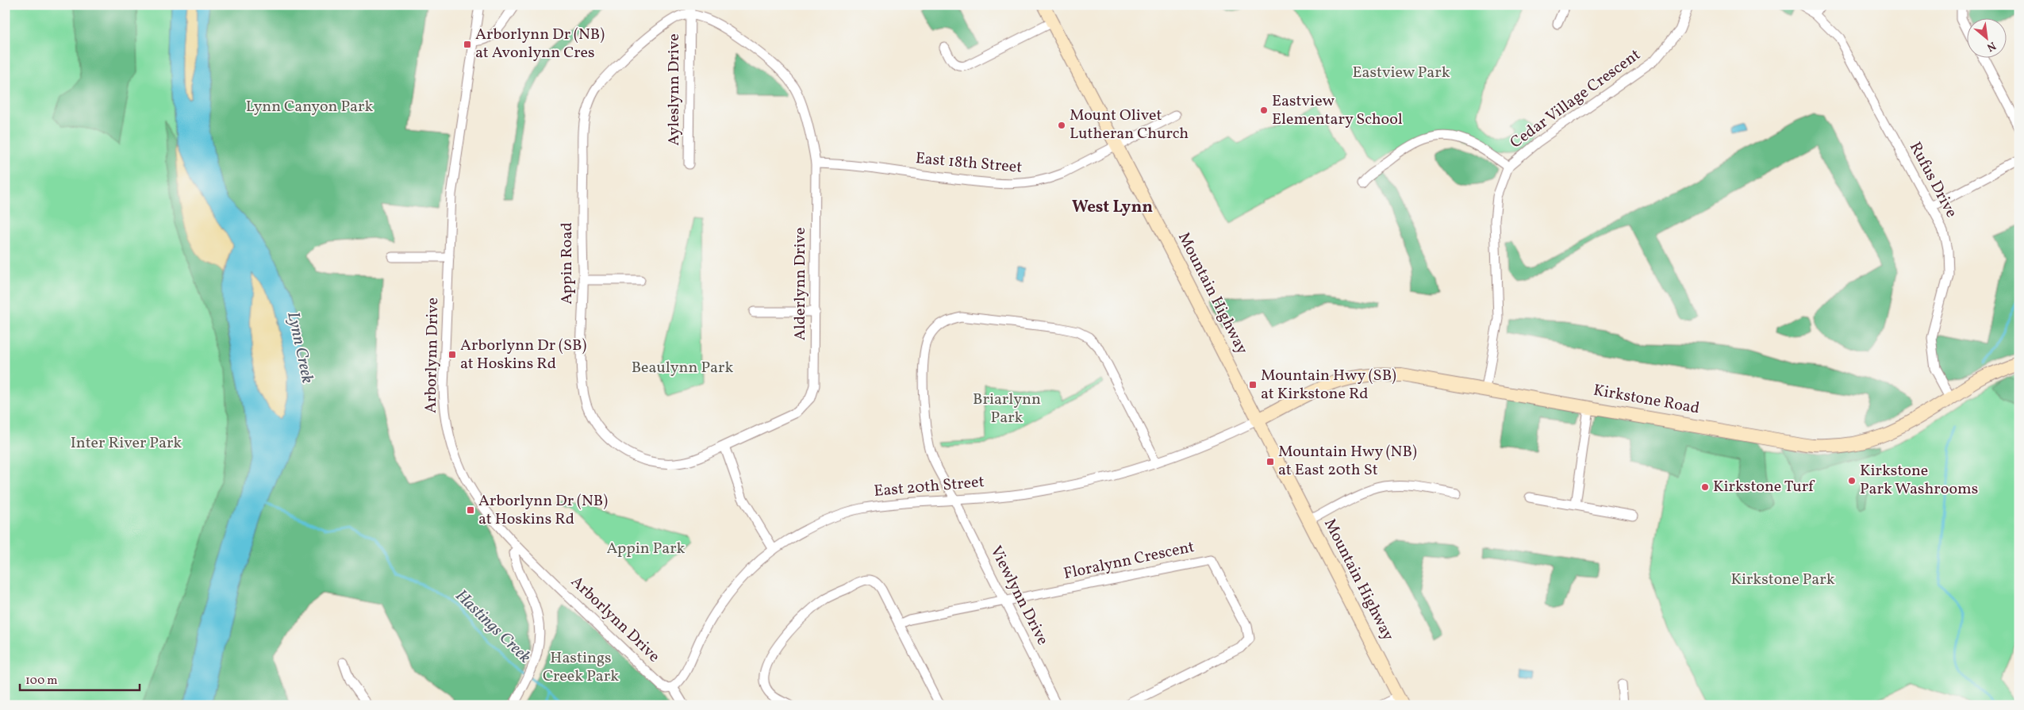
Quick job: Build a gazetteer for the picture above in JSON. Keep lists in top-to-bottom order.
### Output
{
  "streets": {
    "street": [
      "Ayleslynn Drive",
      "Cedar Village Crescent",
      "East 18th Street",
      "Rufus Drive",
      "Appin Road",
      "Alderlynn Drive",
      "Mountain Highway",
      "Arborlynn Drive",
      "Kirkstone Road",
      "East 20th Street",
      "Floralynn Crescent",
      "Viewlynn Drive"
    ]
  },
  "crossings": [
    ["Ayleslynn Drive", "Appin Road"],
    ["Ayleslynn Drive", "Alderlynn Drive"],
    ["Cedar Village Crescent", "Kirkstone Road"],
    ["East 18th Street", "Alderlynn Drive"],
    ["East 18th Street", "Mountain Highway"],
    ["Rufus Drive", "Kirkstone Road"],
    ["Appin Road", "Alderlynn Drive"],
    ["Mountain Highway", "Kirkstone Road"],
    ["Mountain Highway", "East 20th Street"],
    ["Arborlynn Drive", "East 20th Street"],
    ["Kirkstone Road", "East 20th Street"],
    ["East 20th Street", "Viewlynn Drive"],
    ["Floralynn Crescent", "Viewlynn Drive"]
  ],
  "districts": ["West Lynn"],
  "water": ["Lynn Creek", "Hastings Creek"],
  "parks": [
    "Eastview Park",
    "Lynn Canyon Park",
    "Beaulynn Park",
    "Briarlynn Park",
    "Inter River Park",
    "Appin Park",
    "Kirkstone Park",
    "Hastings Creek Park"
  ],
  "places": {
    "transit": [
      "Arborlynn Dr (NB) at Avonlynn Cres",
      "Arborlynn Dr (SB) at Hoskins Rd",
      "Mountain Hwy (SB) at Kirkstone Rd",
      "Mountain Hwy (NB) at East 20th St",
      "Arborlynn Dr (NB) at Hoskins Rd"
    ],
    "other": [
      "Eastview Elementary School",
      "Mount Olivet Lutheran Church",
      "Kirkstone Park Washrooms",
      "Kirkstone Turf"
    ]
  },
  "scale_bar": "100 m",
  "north": "bottom right"
}
